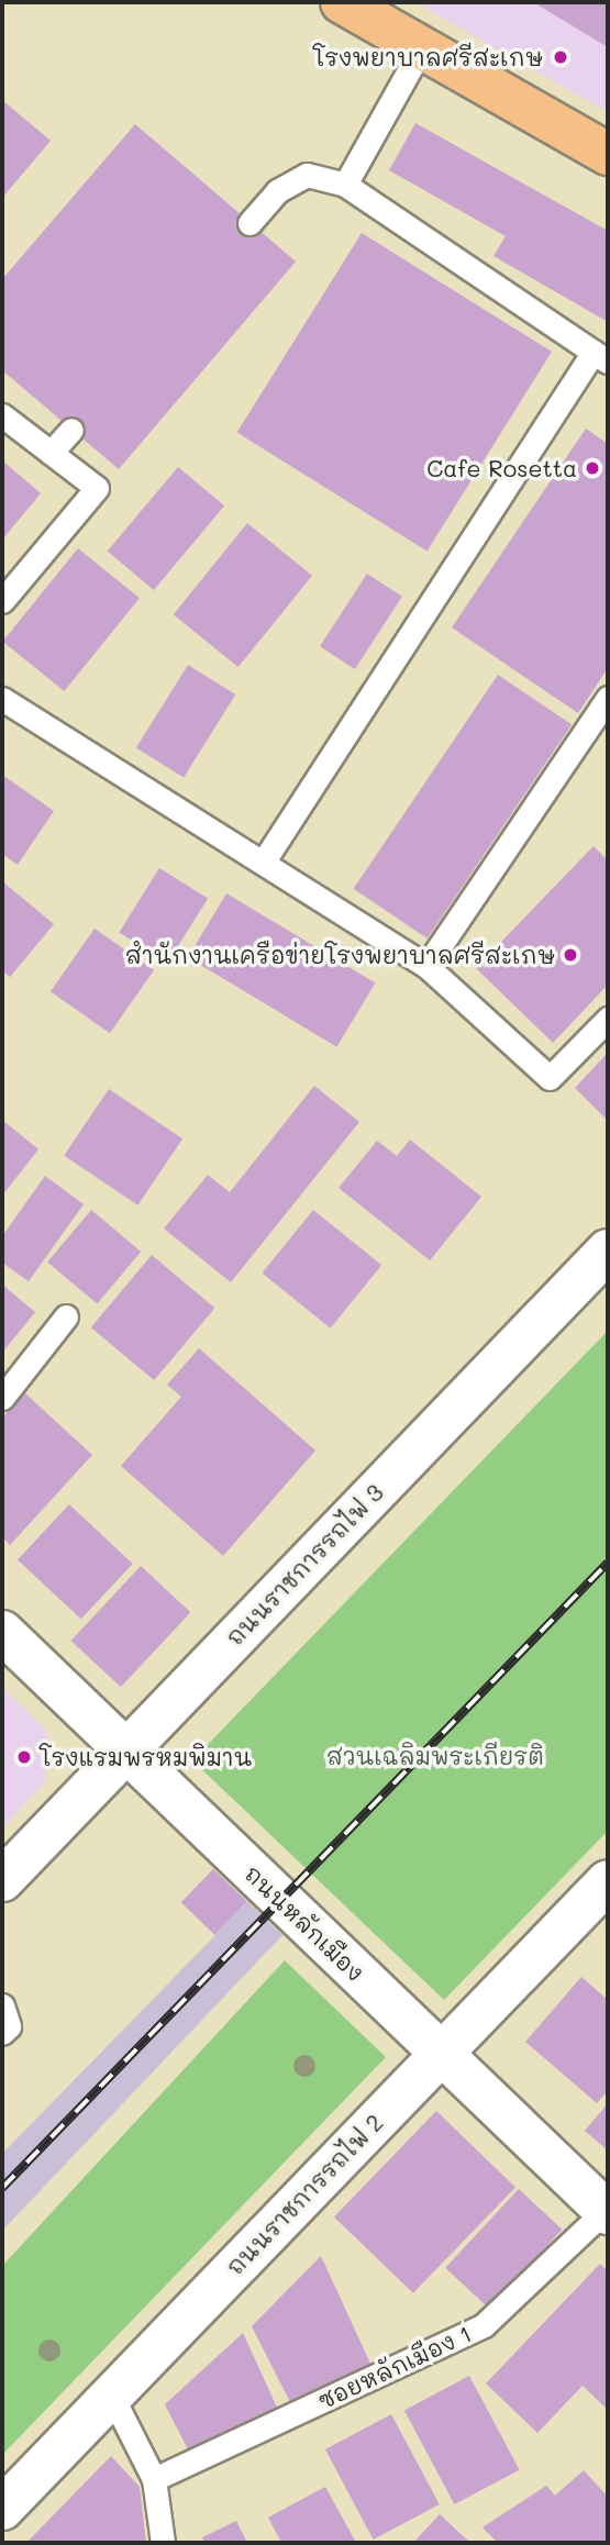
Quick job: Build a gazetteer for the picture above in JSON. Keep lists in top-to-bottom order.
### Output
{
  "streets": {
    "street": ["ถนนราชการรถไฟ 3", "ถนนหลักเมือง", "ถนนราชการรถไฟ 2"],
    "lane": ["ซอยหลักเมือง 1"]
  },
  "crossings": [
    ["ถนนราชการรถไฟ 3", "ถนนหลักเมือง"],
    ["ถนนหลักเมือง", "ถนนราชการรถไฟ 2"],
    ["ถนนหลักเมือง", "ซอยหลักเมือง 1"]
  ],
  "parks": ["สวนเฉลิมพระเกียรติ"],
  "places": [
    "โรงพยาบาลศรีสะเกษ",
    "Cafe Rosetta",
    "สำนักงานเครือข่ายโรงพยาบาลศรีสะเกษ",
    "โรงแรมพรหมพิมาน"
  ]
}
